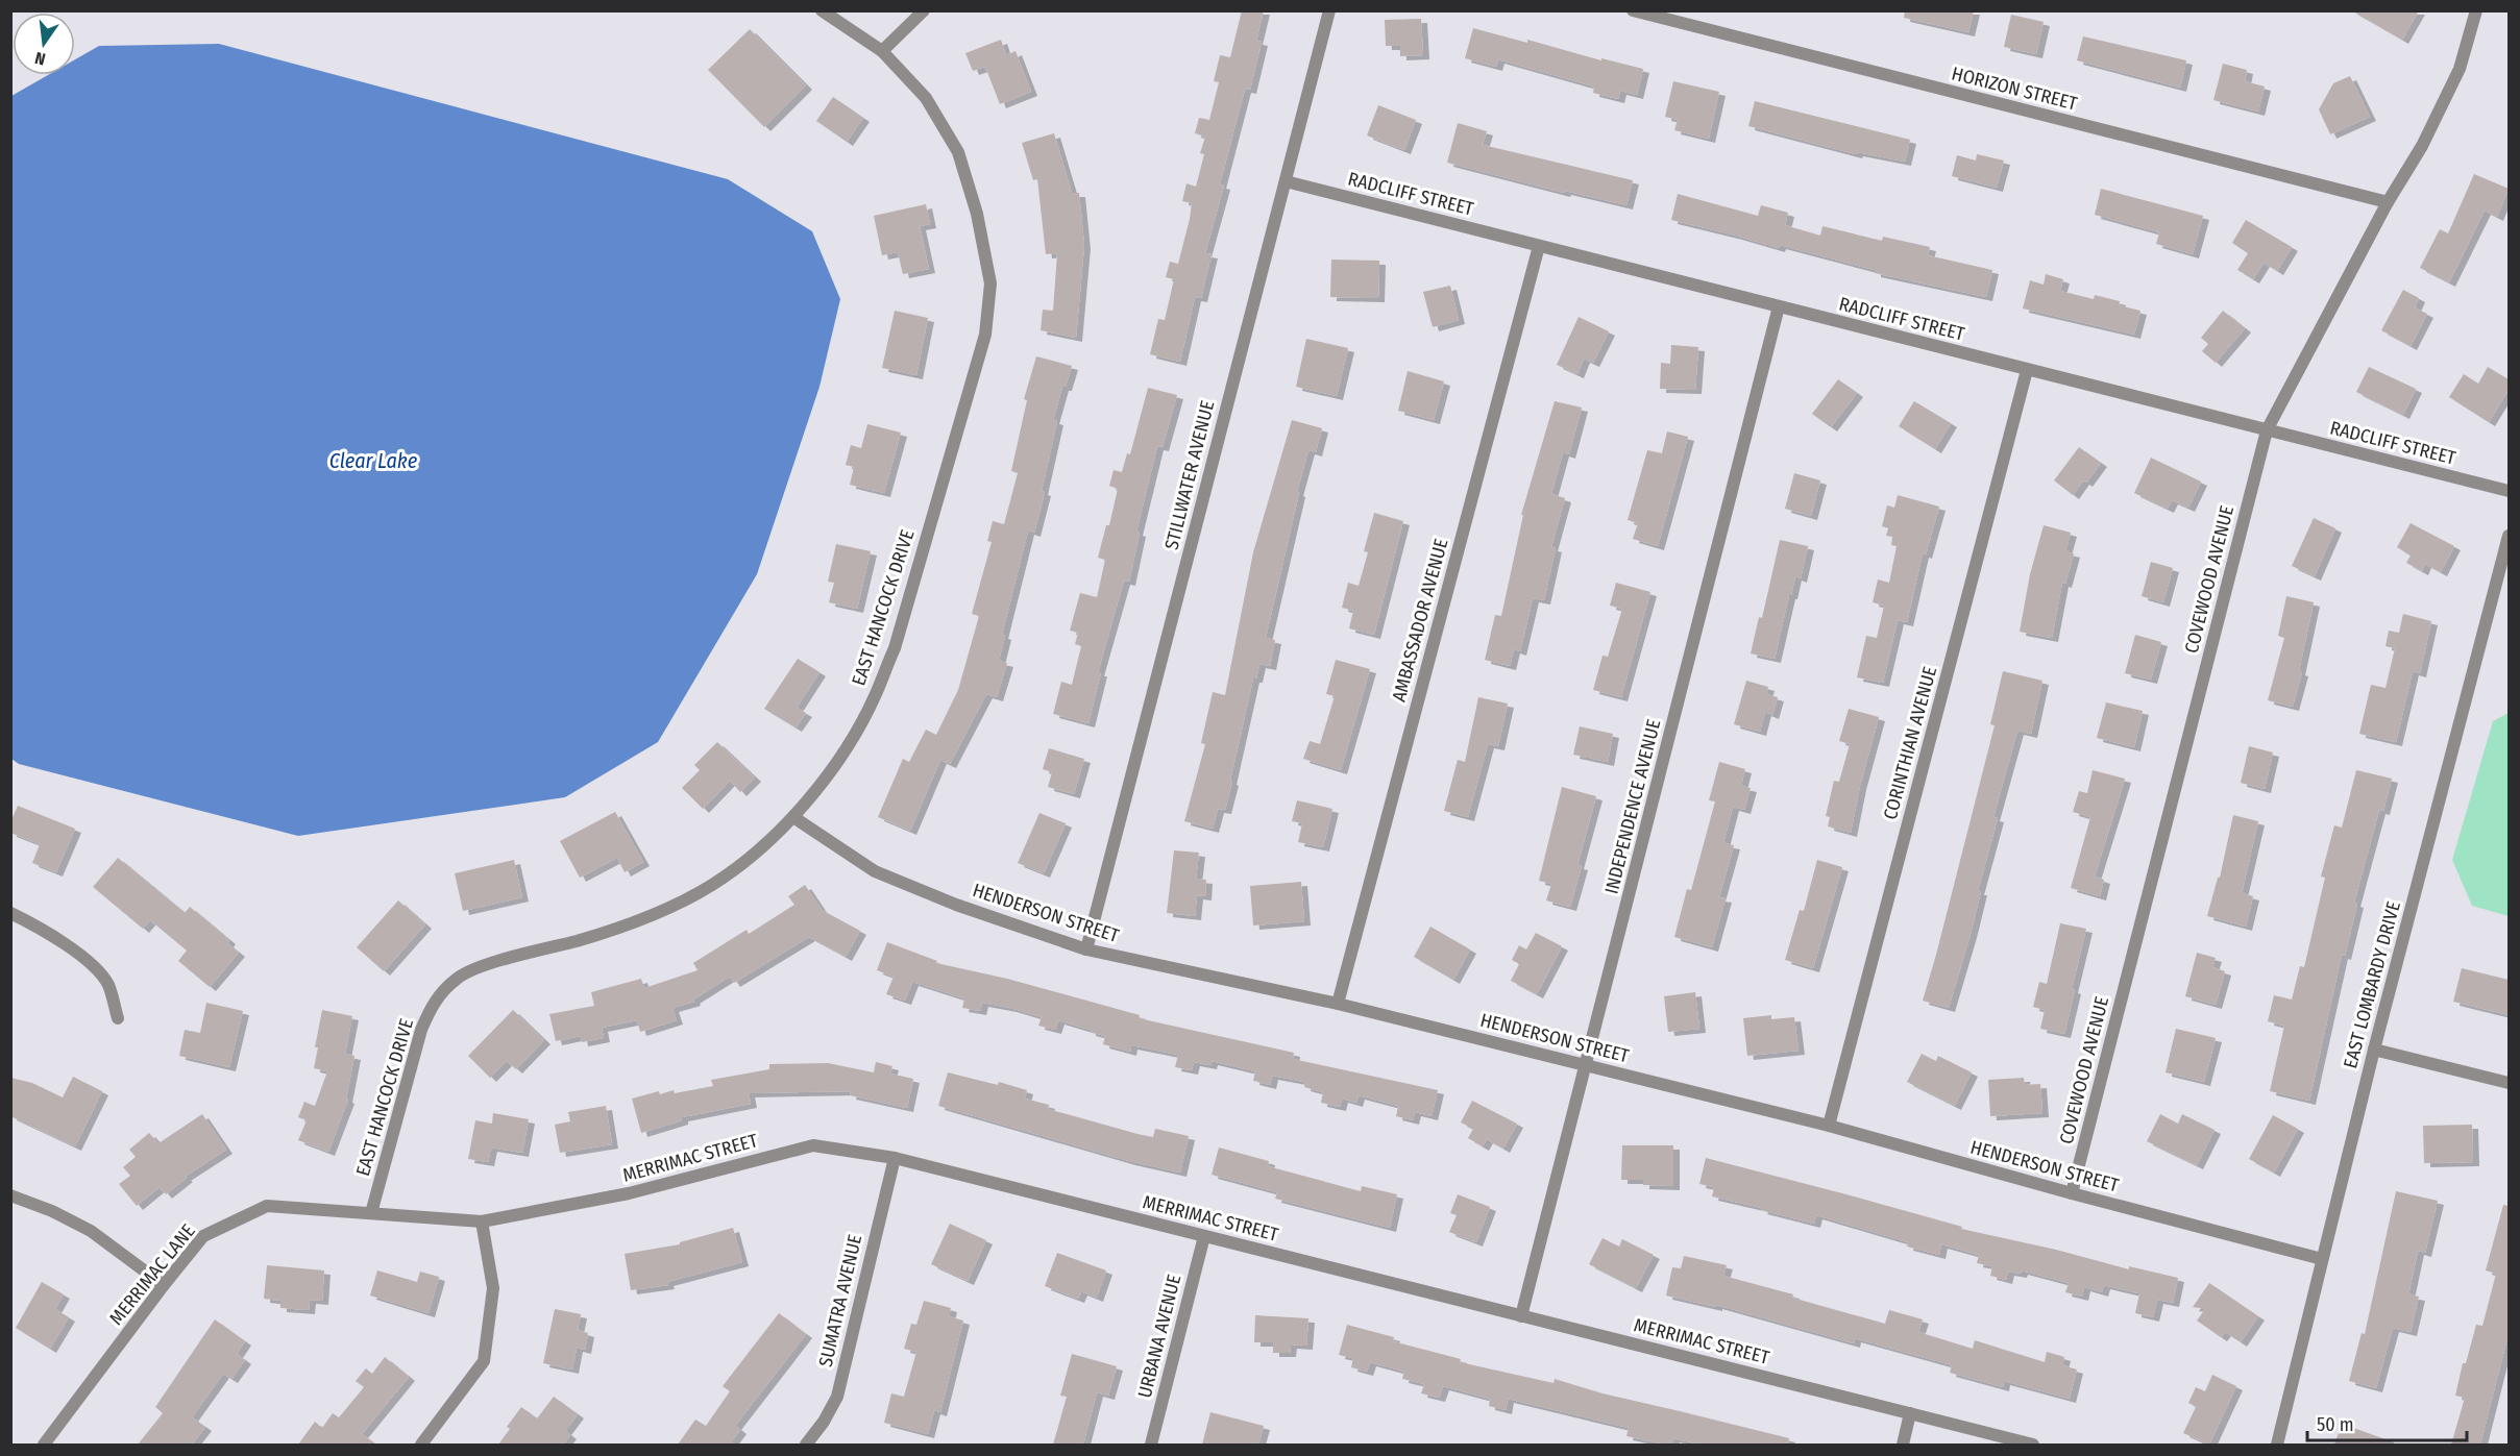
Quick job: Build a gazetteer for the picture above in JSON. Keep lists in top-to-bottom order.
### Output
{
  "streets": {
    "street": [
      "HORIZON STREET",
      "RADCLIFF STREET",
      "STILLWATER AVENUE",
      "COVEWOOD AVENUE",
      "EAST HANCOCK DRIVE",
      "AMBASSADOR AVENUE",
      "CORINTHIAN AVENUE",
      "INDEPENDENCE AVENUE",
      "HENDERSON STREET",
      "EAST LOMBARDY DRIVE",
      "MERRIMAC STREET",
      "MERRIMAC LANE",
      "SUMATRA AVENUE",
      "URBANA AVENUE"
    ]
  },
  "crossings": [
    ["HORIZON STREET", "COVEWOOD AVENUE"],
    ["RADCLIFF STREET", "STILLWATER AVENUE"],
    ["RADCLIFF STREET", "COVEWOOD AVENUE"],
    ["RADCLIFF STREET", "AMBASSADOR AVENUE"],
    ["RADCLIFF STREET", "CORINTHIAN AVENUE"],
    ["RADCLIFF STREET", "INDEPENDENCE AVENUE"],
    ["STILLWATER AVENUE", "HENDERSON STREET"],
    ["COVEWOOD AVENUE", "HENDERSON STREET"],
    ["EAST HANCOCK DRIVE", "HENDERSON STREET"],
    ["EAST HANCOCK DRIVE", "MERRIMAC STREET"],
    ["EAST HANCOCK DRIVE", "MERRIMAC LANE"],
    ["AMBASSADOR AVENUE", "HENDERSON STREET"],
    ["CORINTHIAN AVENUE", "HENDERSON STREET"],
    ["INDEPENDENCE AVENUE", "HENDERSON STREET"],
    ["INDEPENDENCE AVENUE", "MERRIMAC STREET"],
    ["HENDERSON STREET", "EAST LOMBARDY DRIVE"],
    ["MERRIMAC STREET", "MERRIMAC LANE"],
    ["MERRIMAC STREET", "SUMATRA AVENUE"],
    ["MERRIMAC STREET", "URBANA AVENUE"]
  ],
  "water": ["Clear Lake"],
  "scale_bar": "50 m",
  "north": "bottom"
}
